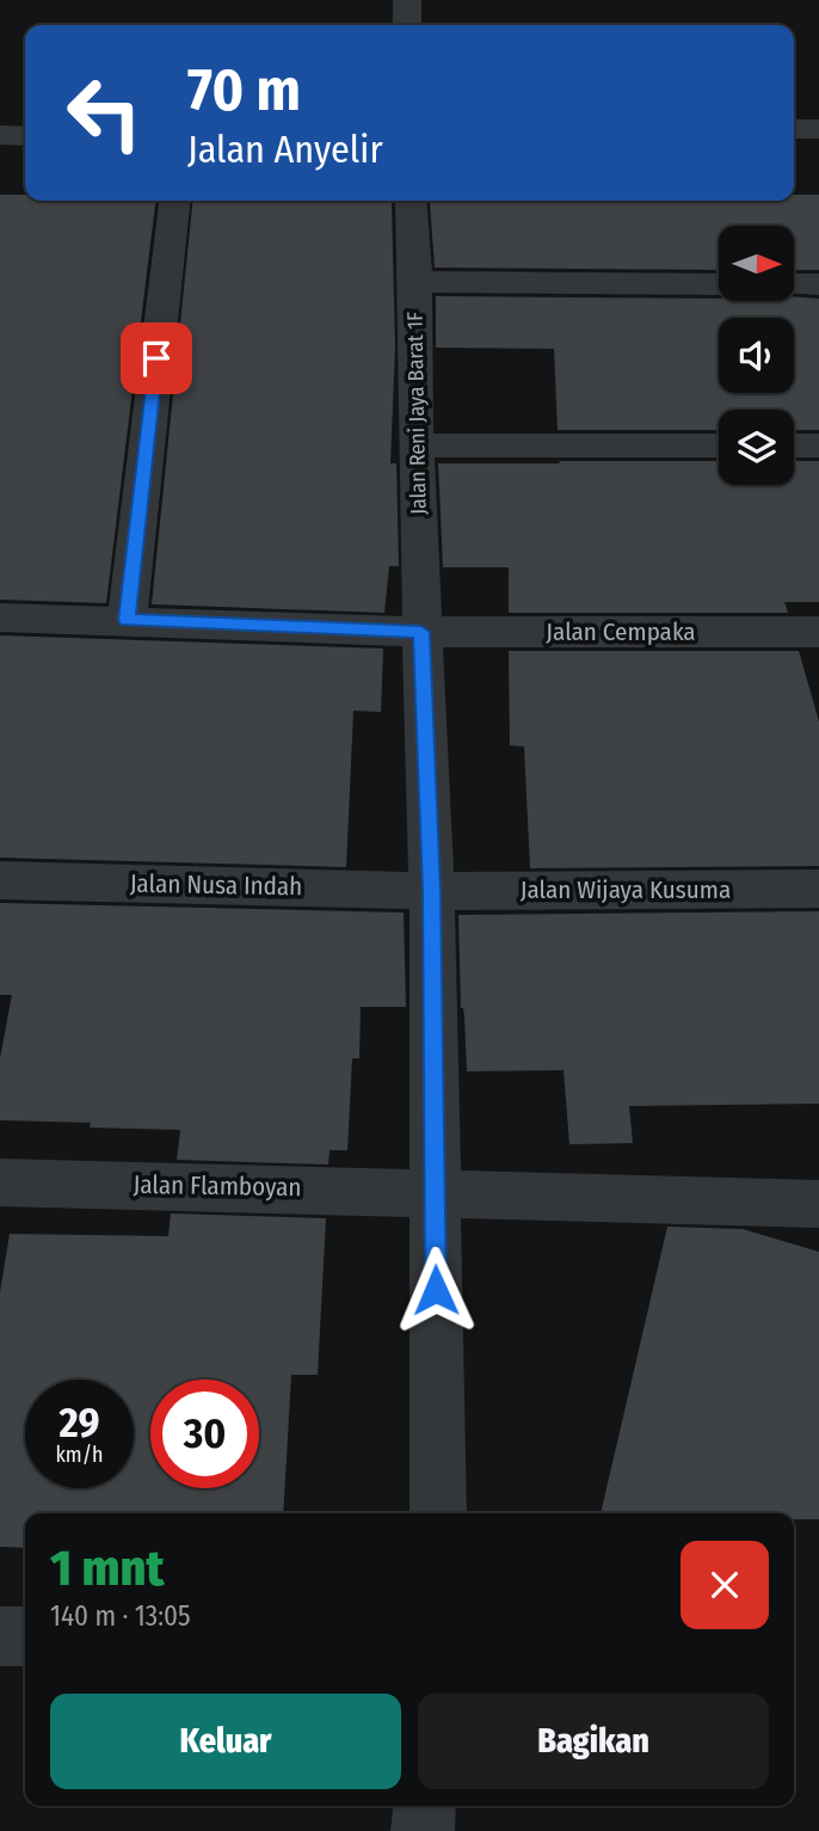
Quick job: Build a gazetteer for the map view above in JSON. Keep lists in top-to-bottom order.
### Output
{
  "streets": {
    "street": [
      "Jalan Reni Jaya Barat 1F",
      "Jalan Cempaka",
      "Jalan Nusa Indah",
      "Jalan Wijaya Kusuma",
      "Jalan Flamboyan"
    ]
  },
  "crossings": [
    ["Jalan Reni Jaya Barat 1F", "Jalan Cempaka"],
    ["Jalan Reni Jaya Barat 1F", "Jalan Nusa Indah"],
    ["Jalan Reni Jaya Barat 1F", "Jalan Wijaya Kusuma"],
    ["Jalan Reni Jaya Barat 1F", "Jalan Flamboyan"],
    ["Jalan Nusa Indah", "Jalan Wijaya Kusuma"]
  ],
  "north": "right",
  "page": {
    "turn": ["70 m", "Jalan Anyelir"],
    "speed": "29 km/h",
    "limit": "30",
    "heading": ["1 mnt", "140 m · 13:05"],
    "buttons": ["Keluar", "Bagikan"]
  }
}
